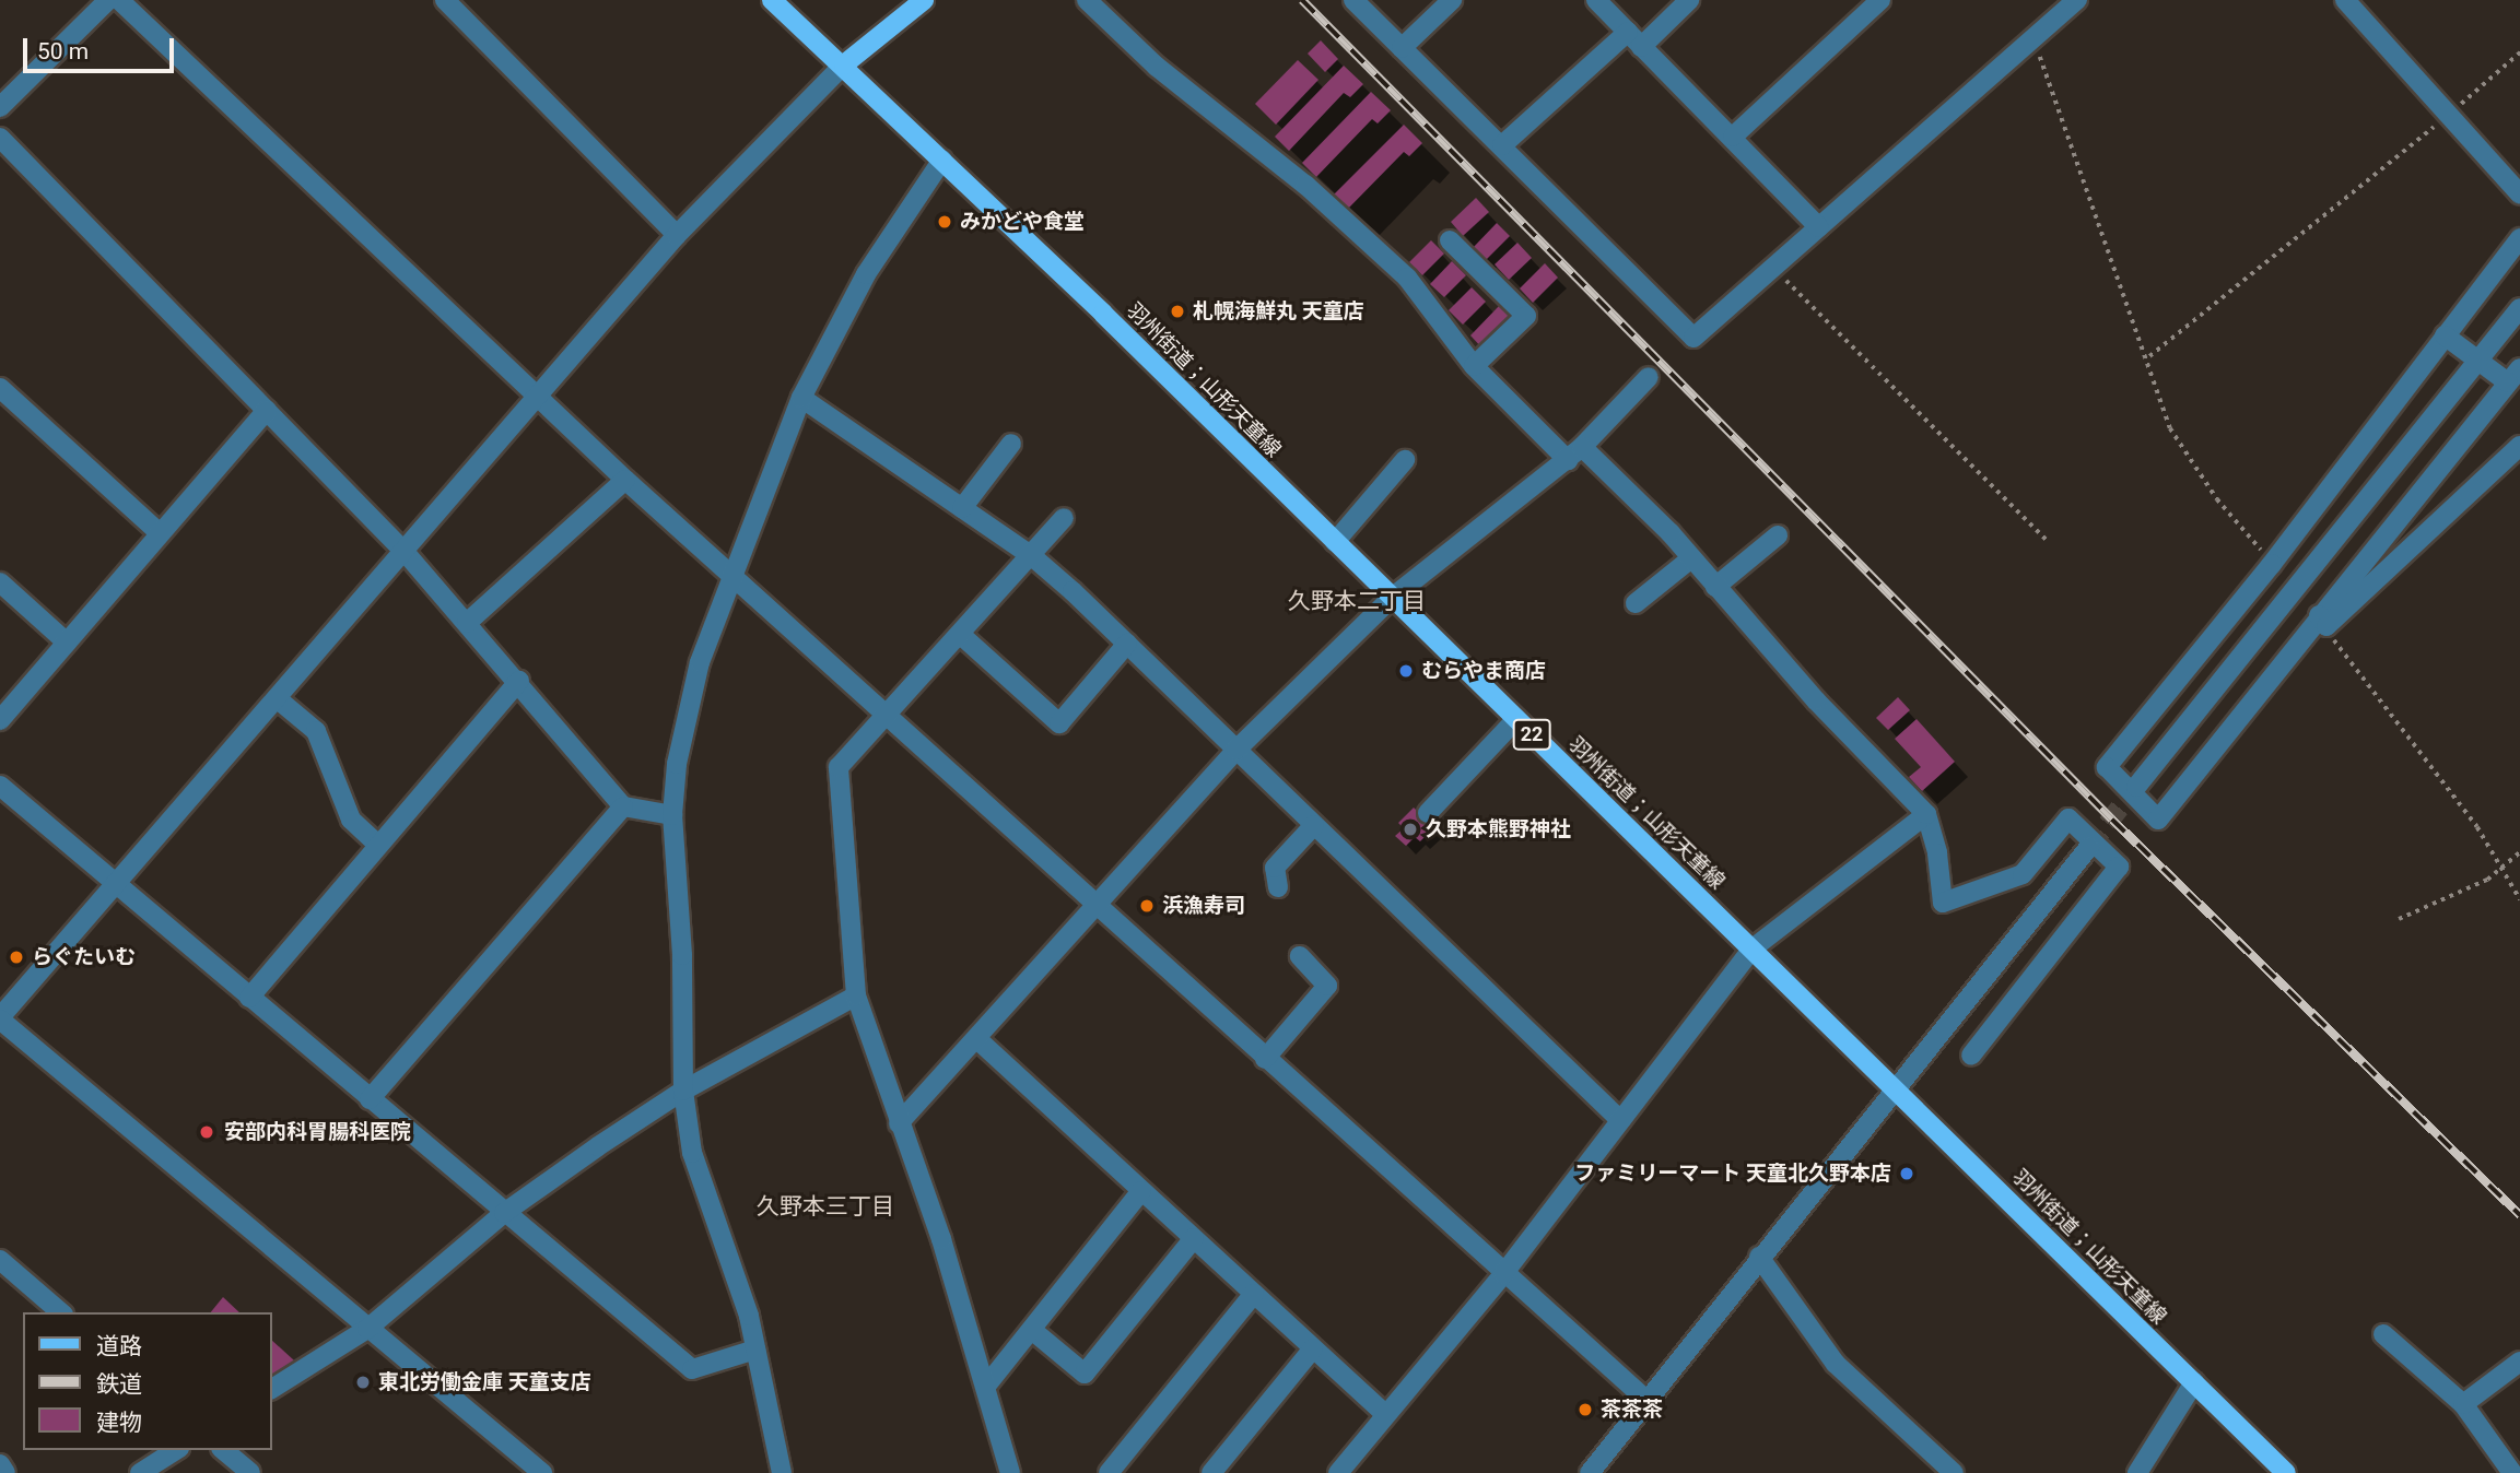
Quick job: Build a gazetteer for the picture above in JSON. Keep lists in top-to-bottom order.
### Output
{
  "streets": {
    "main road": ["羽州街道；山形天童線", "22"]
  },
  "districts": ["久野本二丁目", "久野本三丁目"],
  "places": [
    "みかどや食堂",
    "札幌海鮮丸 天童店",
    "むらやま商店",
    "久野本熊野神社",
    "浜漁寿司",
    "らぐたいむ",
    "安部内科胃腸科医院",
    "ファミリーマート 天童北久野本店",
    "東北労働金庫 天童支店",
    "茶茶茶"
  ],
  "legend": ["道路", "鉄道", "建物"],
  "scale_bar": "50 m"
}
